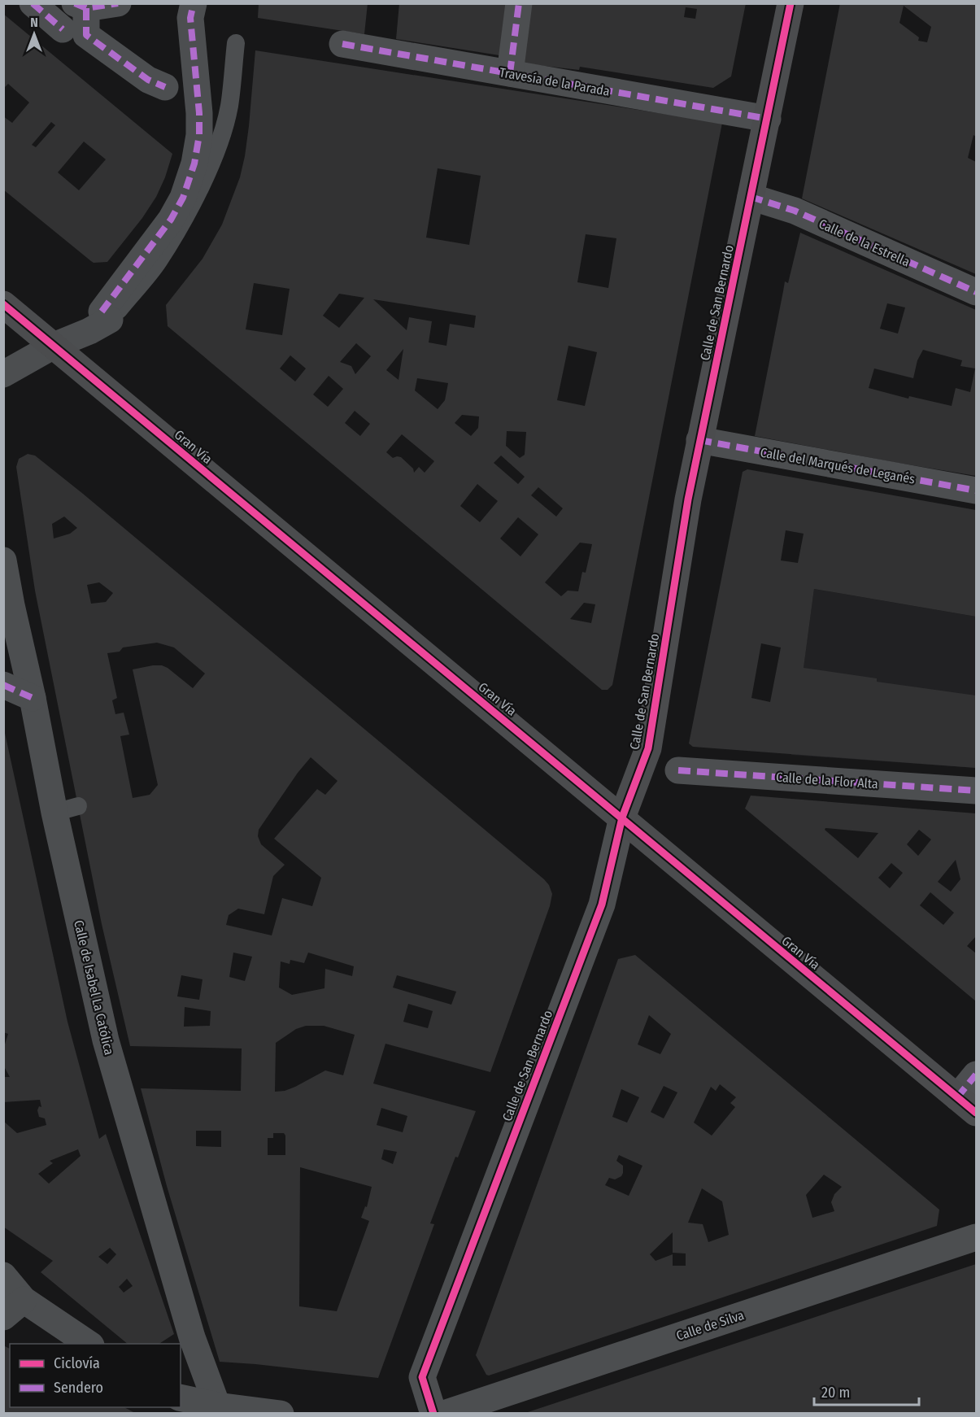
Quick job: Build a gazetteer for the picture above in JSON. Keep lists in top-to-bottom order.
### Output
{
  "streets": {
    "street": [
      "Travesía de la Parada",
      "Calle de la Estrella",
      "Calle de San Bernardo",
      "Gran Vía",
      "Calle del Marqués de Leganés",
      "Calle de la Flor Alta",
      "Calle de Isabel La Católica",
      "Calle de Silva"
    ]
  },
  "crossings": [
    ["Travesía de la Parada", "Calle de San Bernardo"],
    ["Calle de la Estrella", "Calle de San Bernardo"],
    ["Calle de San Bernardo", "Gran Vía"],
    ["Calle de San Bernardo", "Calle del Marqués de Leganés"]
  ],
  "legend": ["Ciclovía", "Sendero"],
  "scale_bar": "20 m",
  "north": "top"
}
